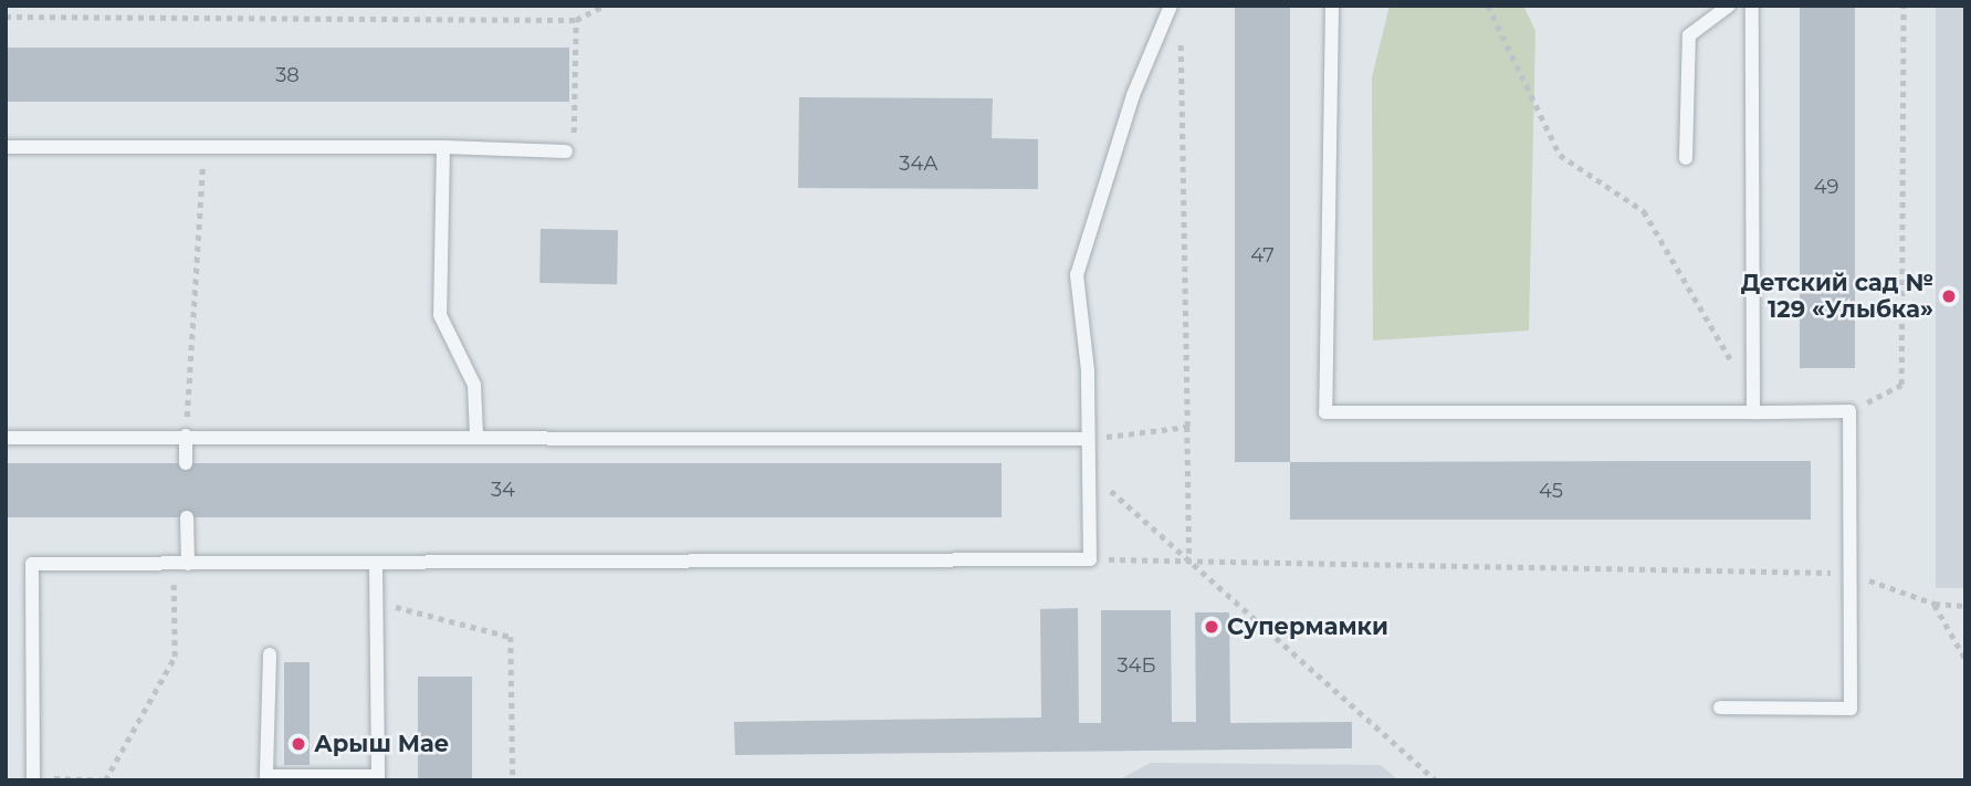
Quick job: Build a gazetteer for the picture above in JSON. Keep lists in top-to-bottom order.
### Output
{
  "places": ["Детский сад № 129 «Улыбка»", "Супермамки", "Арыш Мае"],
  "house_numbers": [
    "38",
    "34А",
    "49",
    "47",
    "34",
    "45",
    "34Б"
  ]
}
